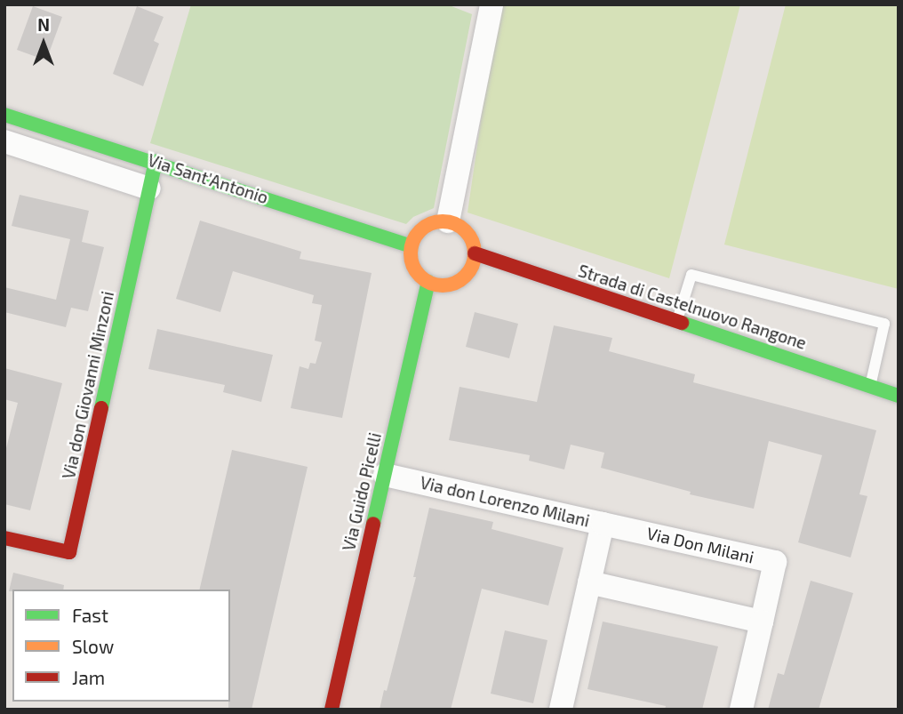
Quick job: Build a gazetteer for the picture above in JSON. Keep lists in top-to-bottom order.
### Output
{
  "streets": {
    "main road": [
      "Via Sant'Antonio",
      "Strada di Castelnuovo Rangone",
      "Via don Giovanni Minzoni",
      "Via Guido Picelli"
    ],
    "street": ["Via don Lorenzo Milani", "Via Don Milani"]
  },
  "crossings": [
    ["Via Sant'Antonio", "Strada di Castelnuovo Rangone"],
    ["Via Sant'Antonio", "Via don Giovanni Minzoni"],
    ["Via Sant'Antonio", "Via Guido Picelli"],
    ["Strada di Castelnuovo Rangone", "Via Guido Picelli"],
    ["Via Guido Picelli", "Via don Lorenzo Milani"],
    ["Via don Lorenzo Milani", "Via Don Milani"]
  ],
  "legend": ["Fast", "Slow", "Jam"],
  "north": "top"
}
